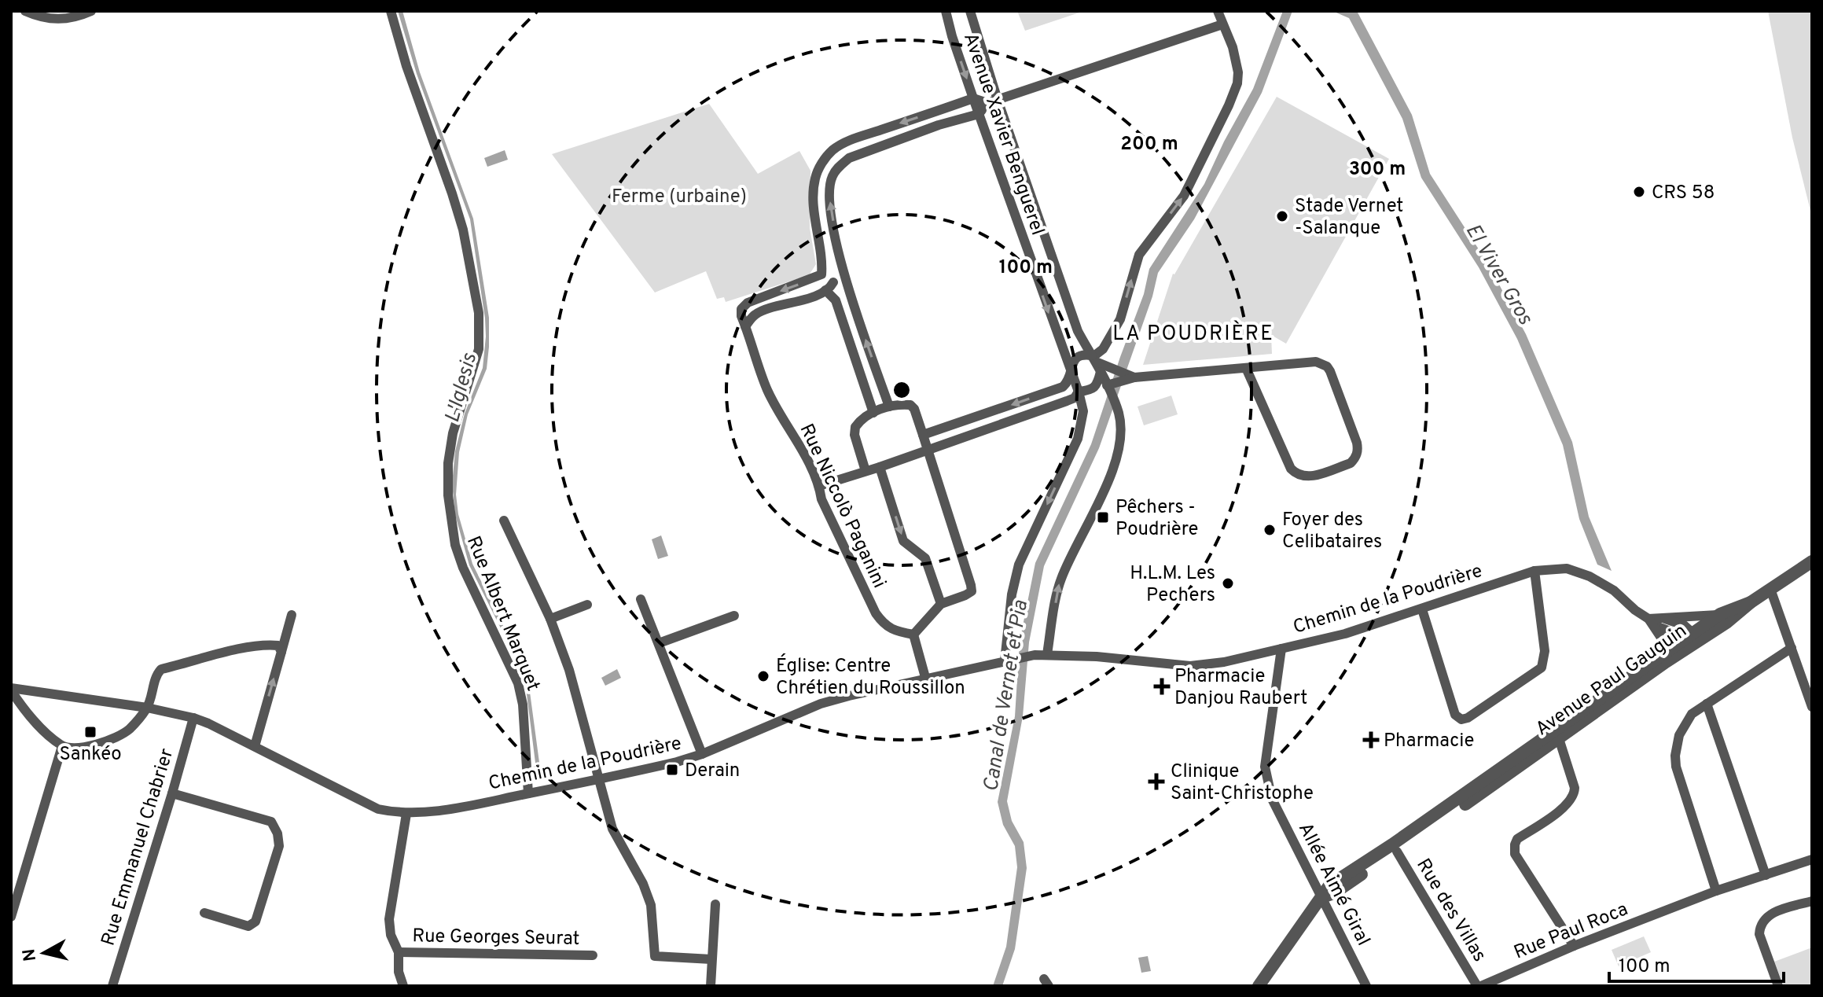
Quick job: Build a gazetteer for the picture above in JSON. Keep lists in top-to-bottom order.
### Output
{
  "streets": {
    "street": [
      "Avenue Xavier Benguerel",
      "Rue Niccolò Paganini",
      "Chemin de la Poudrière",
      "Rue Albert Marquet",
      "Avenue Paul Gauguin",
      "Rue Emmanuel Chabrier",
      "Allée Aimé Giral",
      "Rue des Villas",
      "Rue Paul Roca",
      "Rue Georges Seurat"
    ]
  },
  "crossings": [
    ["Avenue Xavier Benguerel", "Chemin de la Poudrière"],
    ["Chemin de la Poudrière", "Rue Albert Marquet"],
    ["Chemin de la Poudrière", "Avenue Paul Gauguin"],
    ["Chemin de la Poudrière", "Rue Emmanuel Chabrier"],
    ["Chemin de la Poudrière", "Allée Aimé Giral"],
    ["Avenue Paul Gauguin", "Allée Aimé Giral"],
    ["Avenue Paul Gauguin", "Rue des Villas"],
    ["Rue des Villas", "Rue Paul Roca"]
  ],
  "districts": ["LA POUDRIÈRE"],
  "water": ["El Viver Gros", "L'Iglesis", "Canal de Vernet et Pia"],
  "parks": ["Ferme (urbaine)"],
  "places": {
    "other": [
      "CRS 58",
      "Stade Vernet -Salanque",
      "Foyer des Celibataires",
      "H.L.M. Les Pechers",
      "Église: Centre Chrétien du Roussillon"
    ],
    "transit": ["Pêchers - Poudrière", "Sankéo", "Derain"],
    "health": ["Pharmacie Danjou Raubert", "Pharmacie", "Clinique Saint-Christophe"]
  },
  "scale_bar": "100 m",
  "north": "left",
  "rings": ["200 m", "300 m", "100 m"]
}
